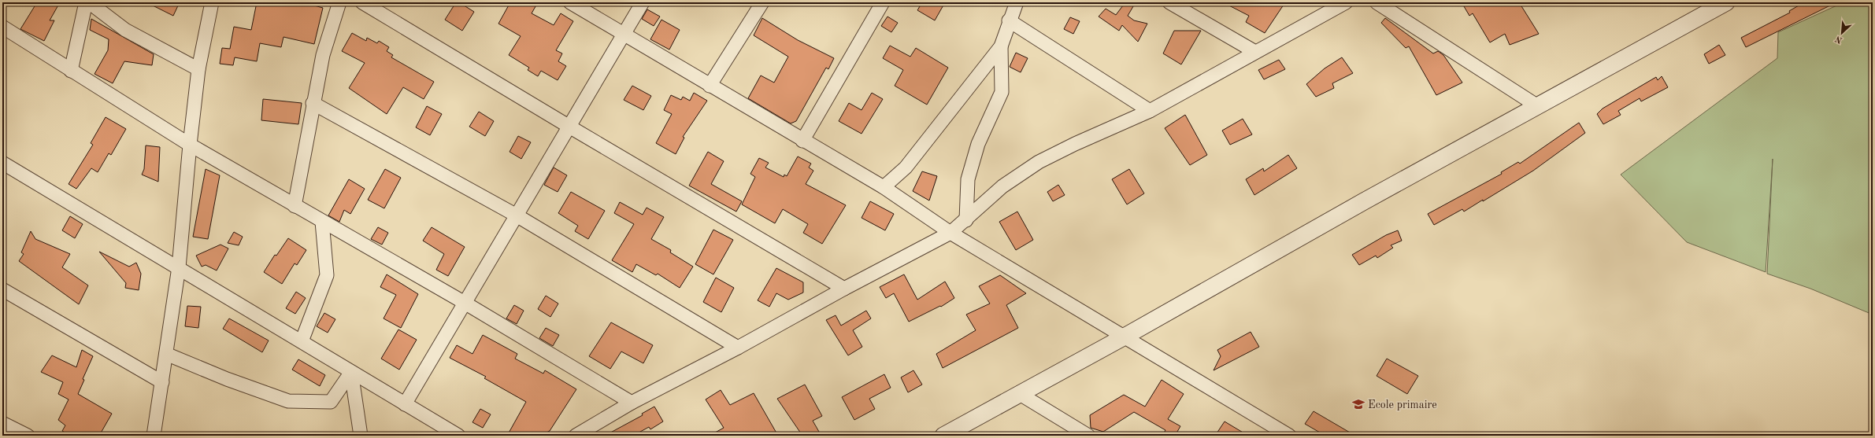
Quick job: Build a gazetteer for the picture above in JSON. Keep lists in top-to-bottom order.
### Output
{
  "places": {
    "school or university": ["Ecole primaire"]
  },
  "north": "bottom left"
}
